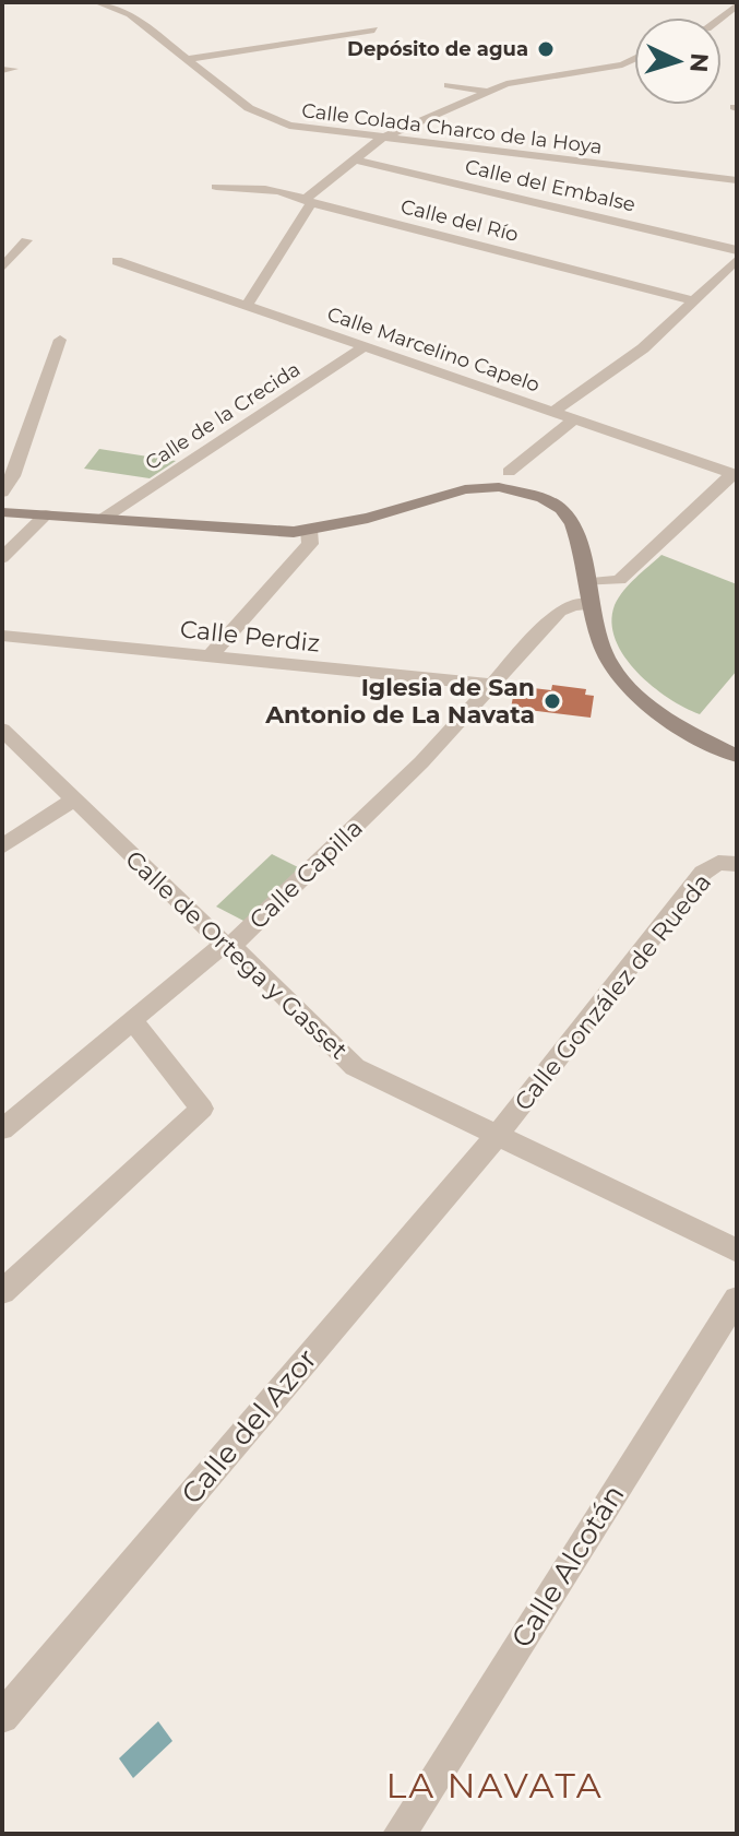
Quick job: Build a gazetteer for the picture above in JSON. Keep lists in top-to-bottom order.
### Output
{
  "streets": {
    "street": [
      "Calle Colada Charco de la Hoya",
      "Calle del Embalse",
      "Calle del Río",
      "Calle Marcelino Capelo",
      "Calle de la Crecida",
      "Calle Perdiz",
      "Calle Capilla",
      "Calle de Ortega y Gasset",
      "Calle González de Rueda",
      "Calle del Azor",
      "Calle Alcotán"
    ]
  },
  "crossings": [
    ["Calle Marcelino Capelo", "Calle de la Crecida"],
    ["Calle Perdiz", "Calle Capilla"],
    ["Calle Capilla", "Calle de Ortega y Gasset"],
    ["Calle de Ortega y Gasset", "Calle González de Rueda"],
    ["Calle de Ortega y Gasset", "Calle del Azor"],
    ["Calle González de Rueda", "Calle del Azor"]
  ],
  "districts": ["LA NAVATA"],
  "places": ["Depósito de agua", "Iglesia de San Antonio de La Navata"],
  "north": "right"
}
